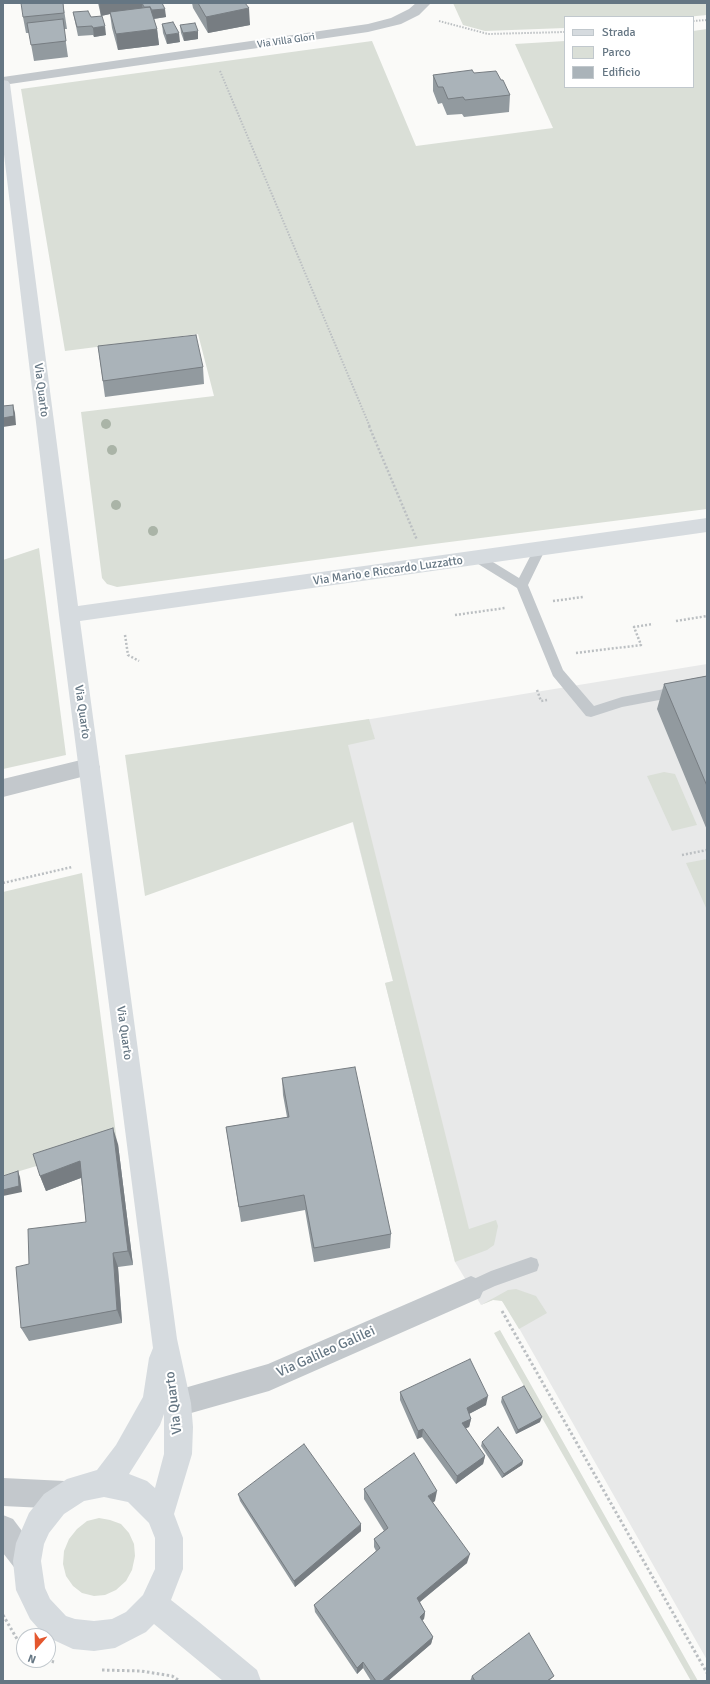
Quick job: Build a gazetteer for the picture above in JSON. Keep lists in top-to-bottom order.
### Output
{
  "streets": {
    "street": [
      "Via Villa Glori",
      "Via Quarto",
      "Via Mario e Riccardo Luzzatto",
      "Via Galileo Galilei"
    ]
  },
  "crossings": [
    ["Via Villa Glori", "Via Quarto"],
    ["Via Quarto", "Via Mario e Riccardo Luzzatto"],
    ["Via Quarto", "Via Galileo Galilei"]
  ],
  "legend": ["Strada", "Parco", "Edificio"],
  "north": "bottom"
}
